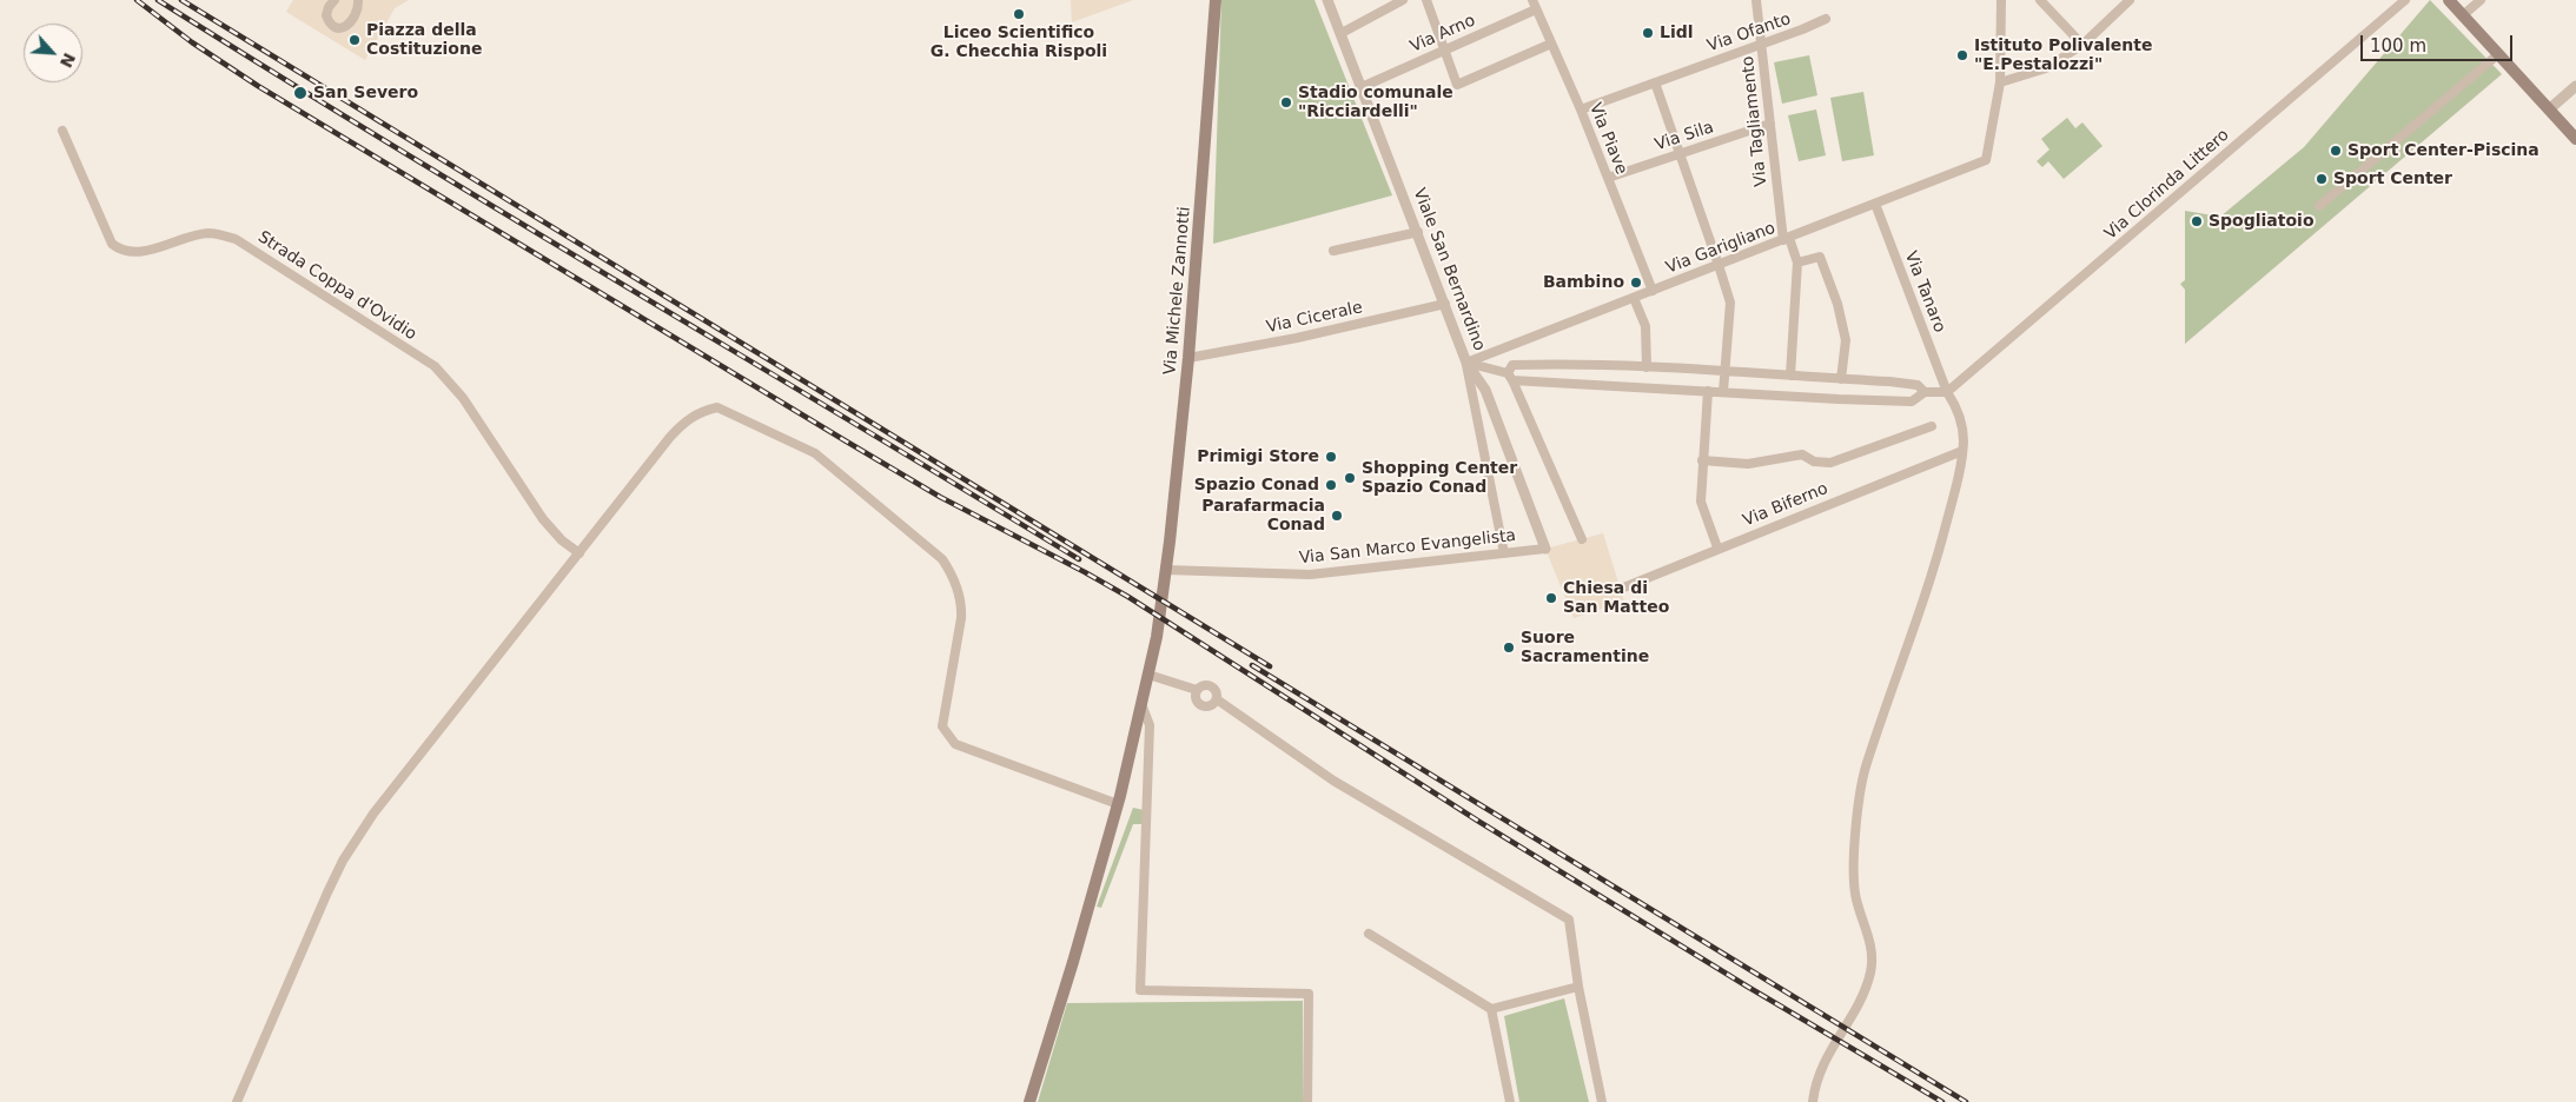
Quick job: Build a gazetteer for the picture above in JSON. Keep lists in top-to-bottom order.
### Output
{
  "streets": {
    "main road": ["Via Michele Zannotti"],
    "street": [
      "Via Ofanto",
      "Via Arno",
      "Via Tagliamento",
      "Via Sila",
      "Via Piave",
      "Via Clorinda Littero",
      "Via Garigliano",
      "Viale San Bernardino",
      "Strada Coppa d'Ovidio",
      "Via Tanaro",
      "Via Cicerale",
      "Via Biferno",
      "Via San Marco Evangelista"
    ]
  },
  "crossings": [
    ["Via Ofanto", "Via Tagliamento"],
    ["Via Ofanto", "Via Piave"],
    ["Via Arno", "Via Piave"],
    ["Via Arno", "Viale San Bernardino"],
    ["Via Tagliamento", "Via Sila"],
    ["Via Tagliamento", "Via Garigliano"],
    ["Via Sila", "Via Piave"],
    ["Via Piave", "Via Garigliano"],
    ["Via Clorinda Littero", "Via Tanaro"],
    ["Via Garigliano", "Viale San Bernardino"],
    ["Via Garigliano", "Via Tanaro"],
    ["Viale San Bernardino", "Via Cicerale"],
    ["Viale San Bernardino", "Via San Marco Evangelista"],
    ["Via Michele Zannotti", "Via Cicerale"],
    ["Via Michele Zannotti", "Via San Marco Evangelista"],
    ["Via Tanaro", "Via Biferno"]
  ],
  "places": [
    "Liceo Scientifico G. Checchia Rispoli",
    "Lidl",
    "Piazza della Costituzione",
    "Istituto Polivalente \"E.Pestalozzi\"",
    "San Severo",
    "Stadio comunale \"Ricciardelli\"",
    "Sport Center-Piscina",
    "Sport Center",
    "Spogliatoio",
    "Bambino",
    "Primigi Store",
    "Shopping Center Spazio Conad",
    "Spazio Conad",
    "Parafarmacia Conad",
    "Chiesa di San Matteo",
    "Suore Sacramentine"
  ],
  "scale_bar": "100 m",
  "north": "bottom right"
}
